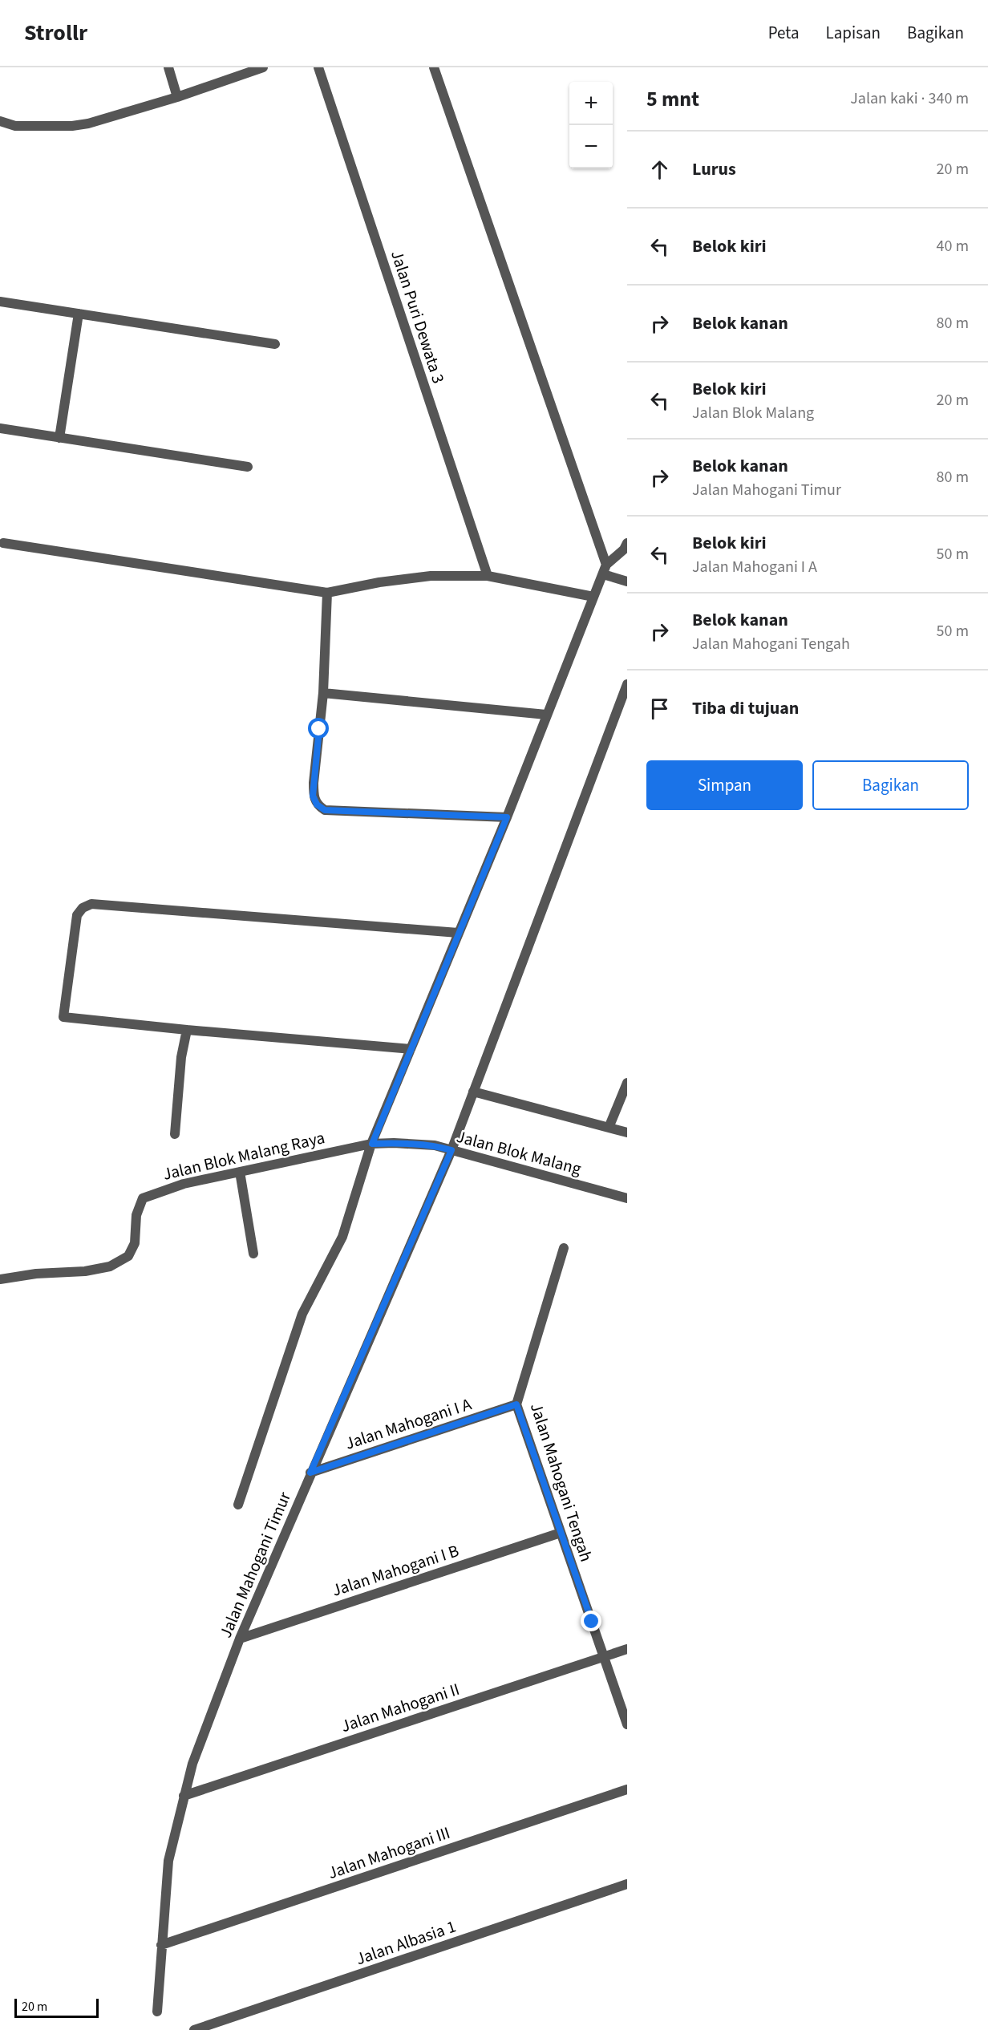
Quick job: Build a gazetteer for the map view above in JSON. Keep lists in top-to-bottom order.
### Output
{
  "streets": {
    "street": [
      "Jalan Puri Dewata 3",
      "Jalan Blok Malang",
      "Jalan Blok Malang Raya",
      "Jalan Mahogani I A",
      "Jalan Mahogani Tengah",
      "Jalan Mahogani Timur",
      "Jalan Mahogani I B",
      "Jalan Mahogani II",
      "Jalan Mahogani III",
      "Jalan Albasia 1"
    ]
  },
  "crossings": [
    ["Jalan Blok Malang", "Jalan Blok Malang Raya"],
    ["Jalan Blok Malang", "Jalan Mahogani Timur"],
    ["Jalan Mahogani I A", "Jalan Mahogani Tengah"],
    ["Jalan Mahogani I A", "Jalan Mahogani Timur"],
    ["Jalan Mahogani Tengah", "Jalan Mahogani I B"],
    ["Jalan Mahogani Tengah", "Jalan Mahogani II"],
    ["Jalan Mahogani Timur", "Jalan Mahogani I B"],
    ["Jalan Mahogani Timur", "Jalan Mahogani II"],
    ["Jalan Mahogani Timur", "Jalan Mahogani III"]
  ],
  "scale_bar": "20 m",
  "page": {
    "header": "Strollr",
    "nav": ["Peta", "Lapisan", "Bagikan"],
    "heading": ["5 mnt", "Jalan kaki · 340 m"],
    "map_buttons": ["+", "−"],
    "list": [
      ["Lurus", "20 m"],
      ["Belok kiri", "40 m"],
      ["Belok kanan", "80 m"],
      ["Belok kiri", "Jalan Blok Malang", "20 m"],
      ["Belok kanan", "Jalan Mahogani Timur", "80 m"],
      ["Belok kiri", "Jalan Mahogani I A", "50 m"],
      ["Belok kanan", "Jalan Mahogani Tengah", "50 m"],
      "Tiba di tujuan"
    ],
    "buttons": ["Simpan", "Bagikan"],
    "scale": "20 m"
  }
}
